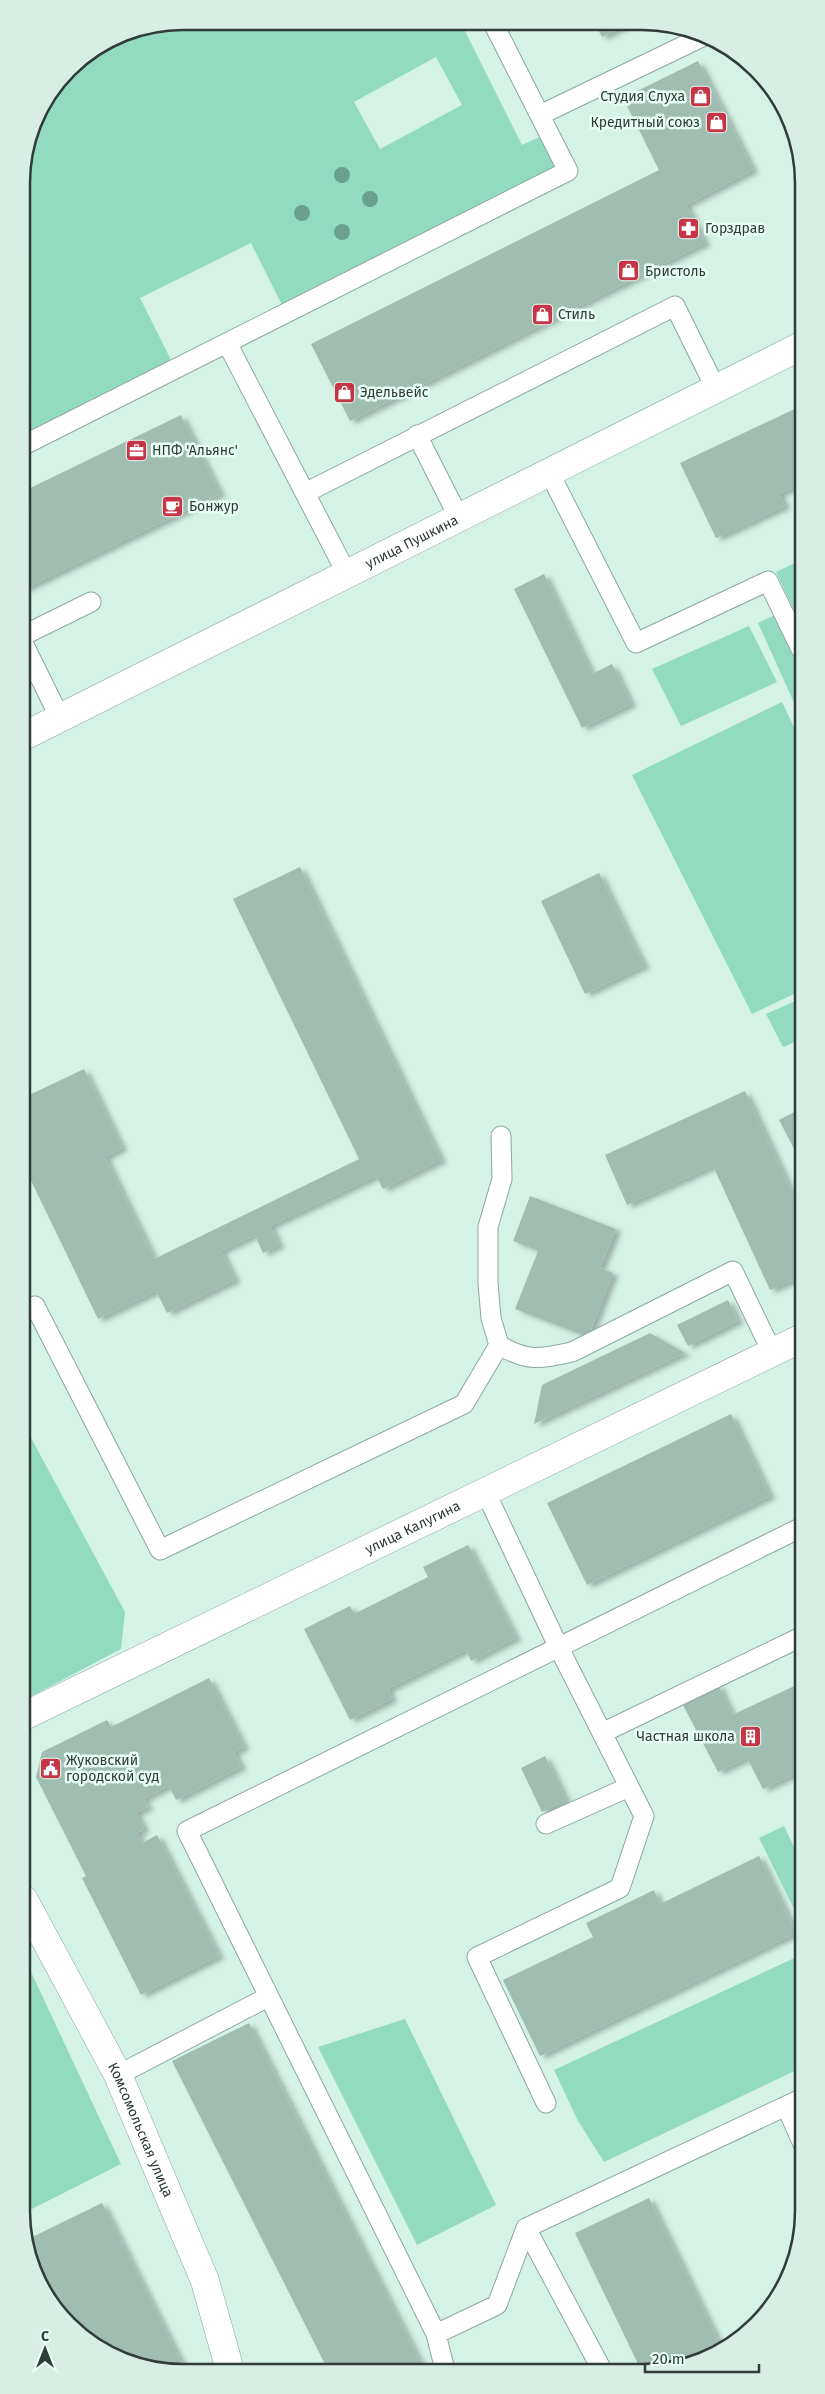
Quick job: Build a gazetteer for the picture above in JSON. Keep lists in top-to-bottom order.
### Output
{
  "streets": {
    "street": ["улица Пушкина", "улица Калугина", "Комсомольская улица"]
  },
  "places": {
    "shop": [
      "Студия Слуха",
      "Кредитный союз",
      "Бристоль",
      "Стиль",
      "Эдельвейс"
    ],
    "pharmacy": ["Горздрав"],
    "office": ["НПФ 'Альянс'"],
    "cafe": ["Бонжур"],
    "building": ["Частная школа"],
    "public building": ["Жуковский городской суд"]
  },
  "scale_bar": "20 m",
  "north": "top"
}
